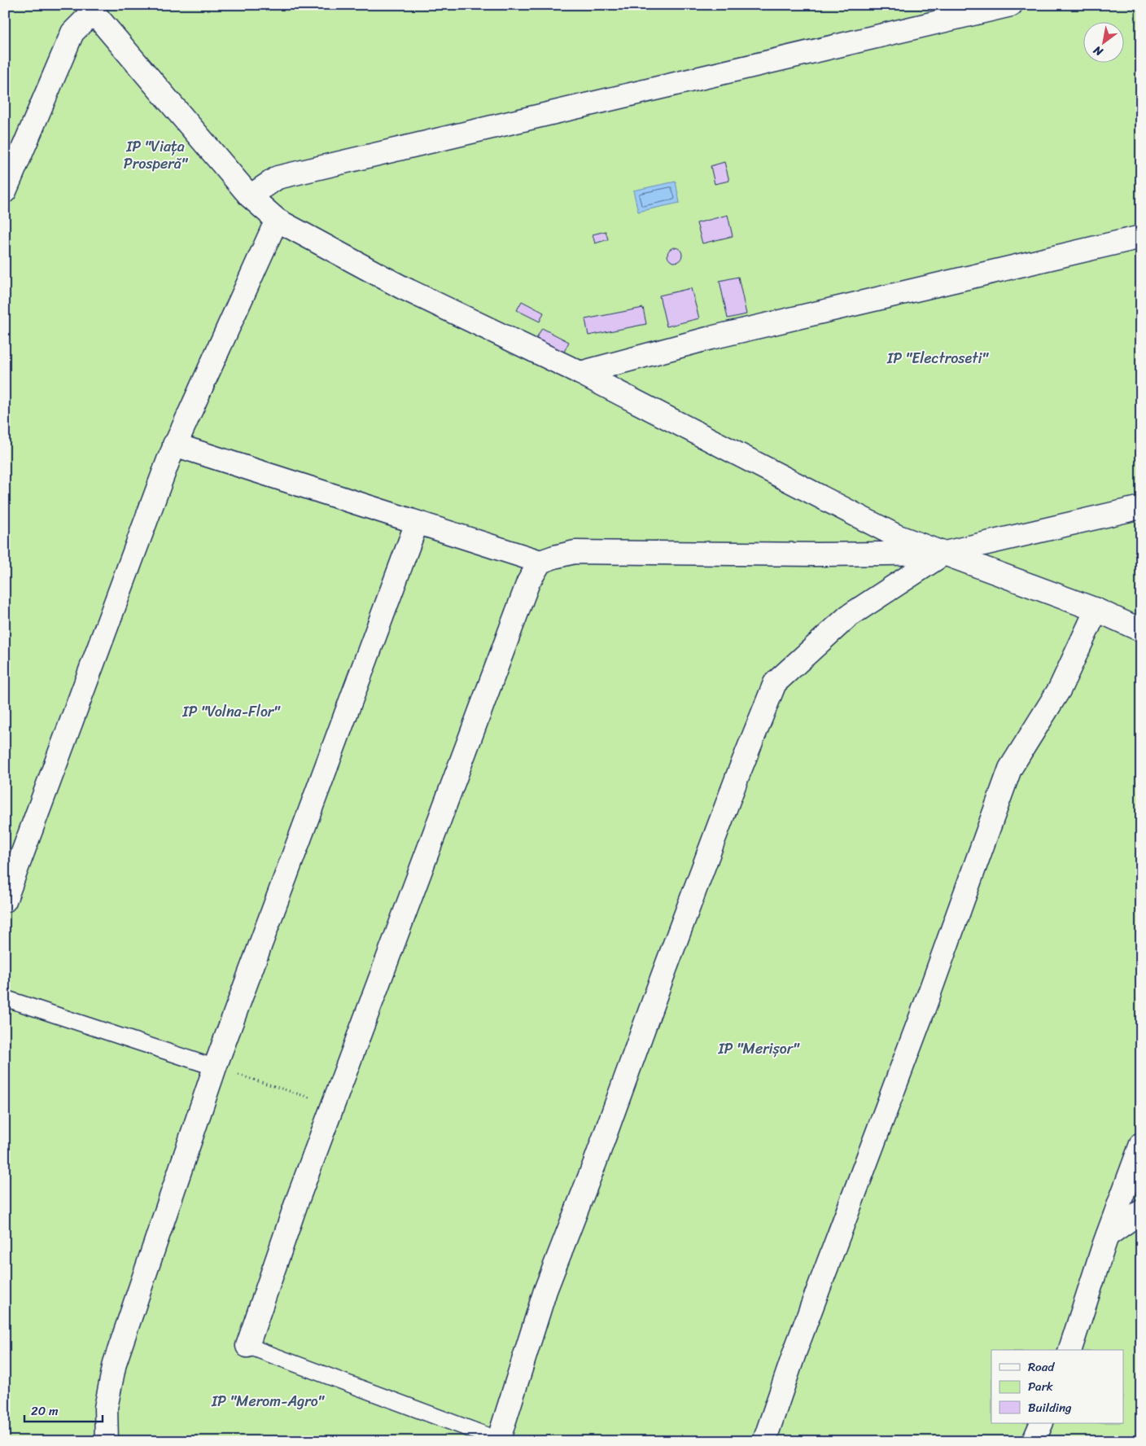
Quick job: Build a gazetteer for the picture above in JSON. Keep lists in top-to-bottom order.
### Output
{
  "parks": [
    "IP \"Viața Prosperă\"",
    "IP \"Electroseti\"",
    "IP \"Volna-Flor\"",
    "IP \"Merișor\"",
    "IP \"Merom-Agro\""
  ],
  "legend": ["Road", "Park", "Building"],
  "scale_bar": "20 m",
  "north": "bottom left"
}
